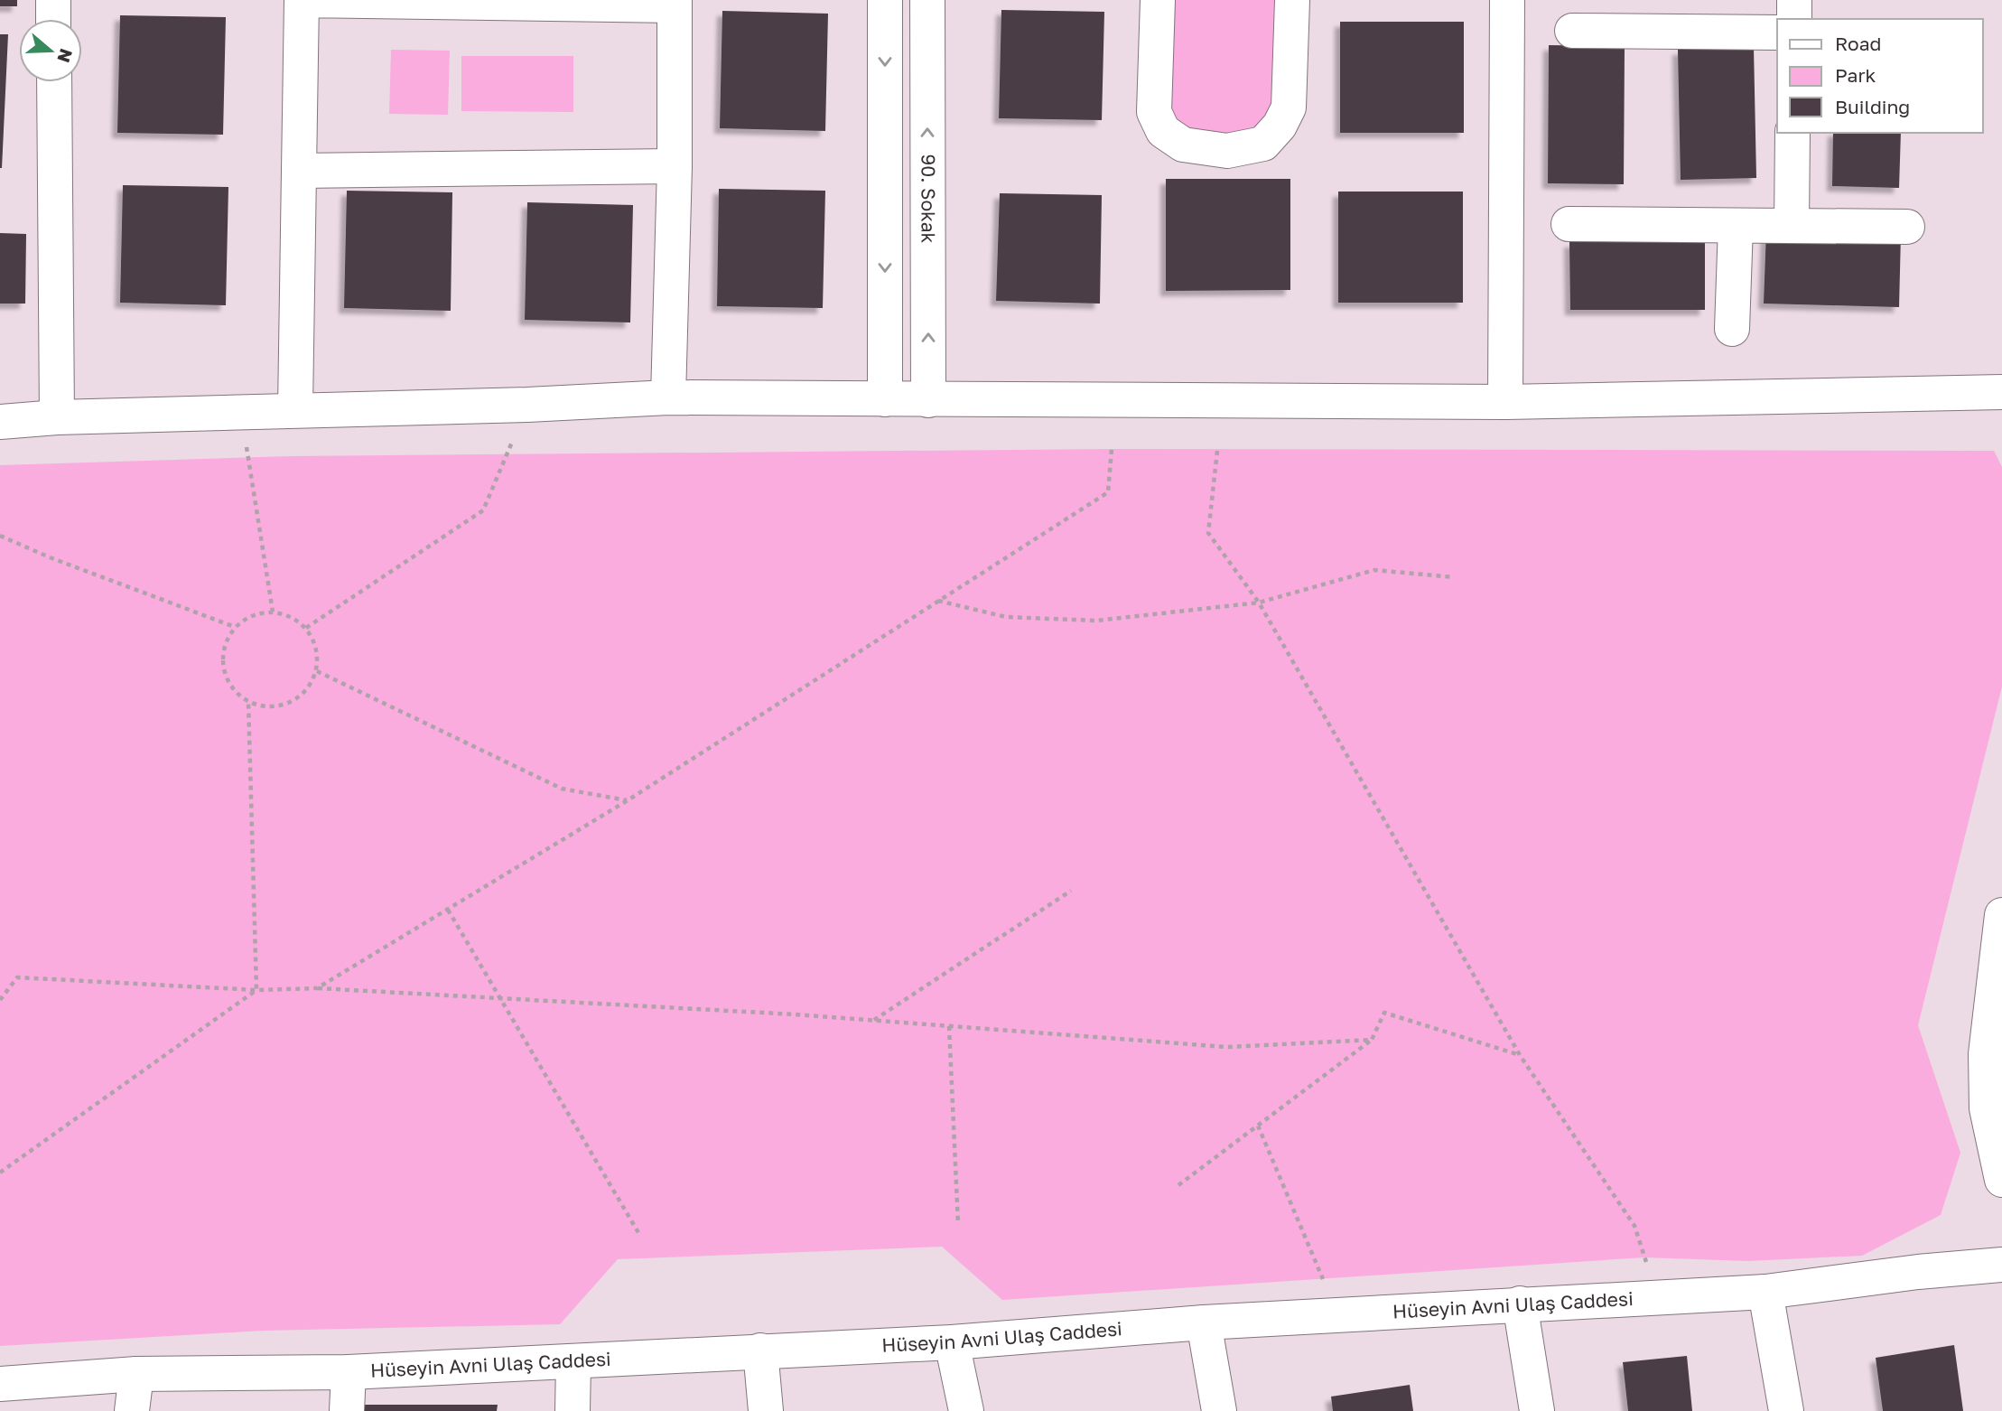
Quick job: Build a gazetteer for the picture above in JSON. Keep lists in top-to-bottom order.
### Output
{
  "streets": {
    "street": ["90. Sokak", "Hüseyin Avni Ulaş Caddesi"]
  },
  "legend": ["Road", "Park", "Building"],
  "north": "right"
}
